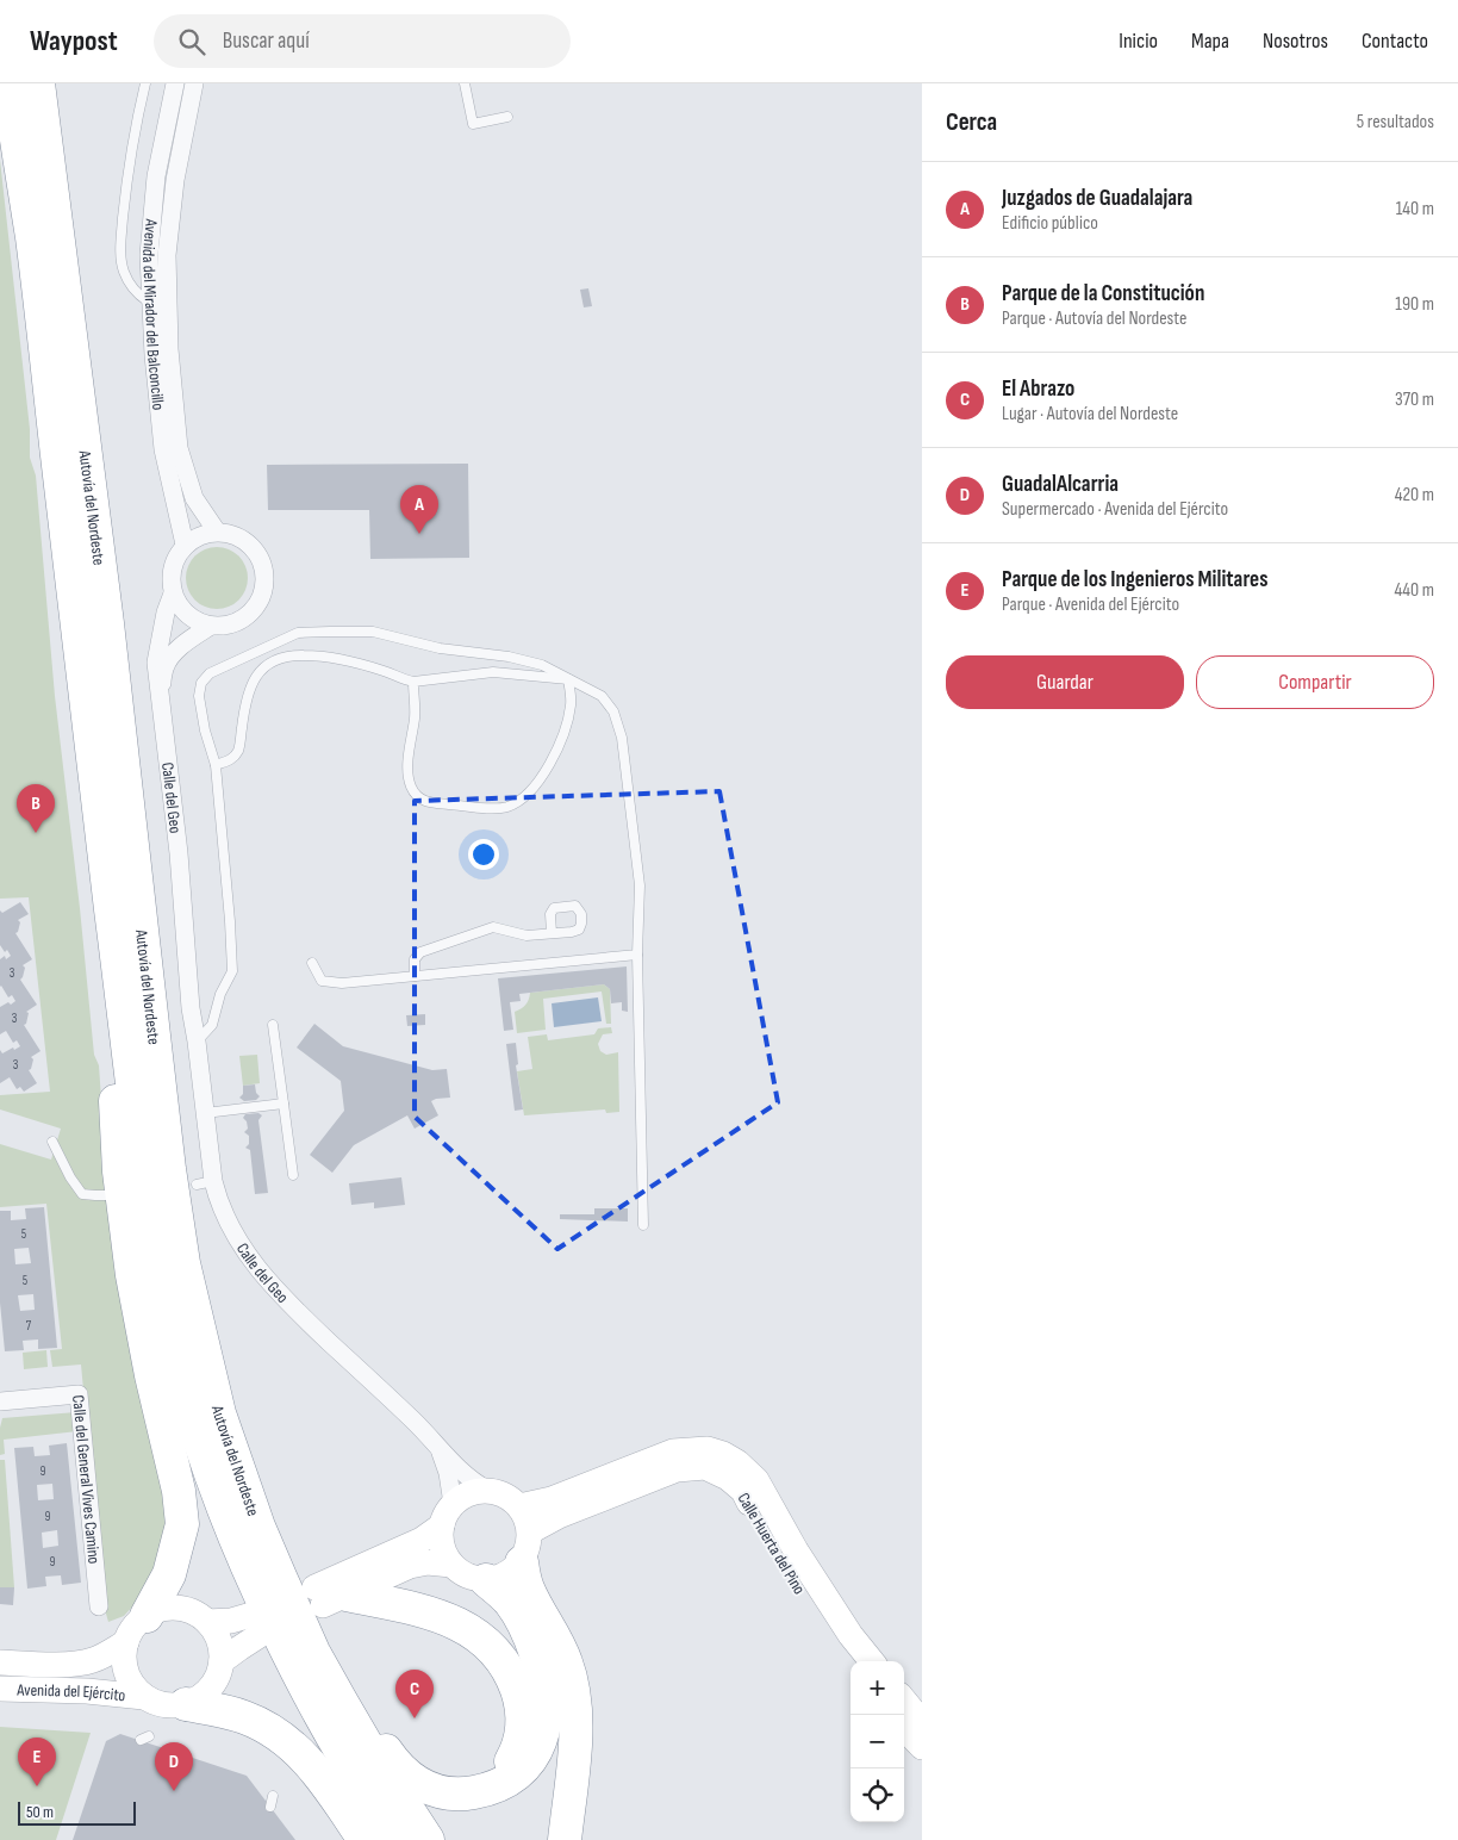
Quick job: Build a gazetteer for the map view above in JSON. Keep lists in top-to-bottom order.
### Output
{
  "streets": {
    "highway": ["Autovía del Nordeste"],
    "main road": ["Calle Huerta del Pino", "Avenida del Ejército"],
    "street": ["Avenida del Mirador del Balconcillo", "Calle del Geo", "Calle del General Vives Camino"]
  },
  "crossings": [
    ["Avenida del Mirador del Balconcillo", "Calle del Geo"],
    ["Calle del Geo", "Calle Huerta del Pino"]
  ],
  "house_numbers": [
    "3",
    "3",
    "3",
    "5",
    "5",
    "7",
    "9",
    "9",
    "9"
  ],
  "scale_bar": "50 m",
  "page": {
    "header": "Waypost",
    "search": "Buscar aquí",
    "nav": [
      "Inicio",
      "Mapa",
      "Nosotros",
      "Contacto"
    ],
    "heading": ["Cerca", "5 resultados"],
    "list": [
      {
        "mark": "A",
        "name": "Juzgados de Guadalajara",
        "note": "Edificio público",
        "value": "140 m"
      },
      {
        "mark": "B",
        "name": "Parque de la Constitución",
        "note": "Parque · Autovía del Nordeste",
        "value": "190 m"
      },
      {
        "mark": "C",
        "name": "El Abrazo",
        "note": "Lugar · Autovía del Nordeste",
        "value": "370 m"
      },
      {
        "mark": "D",
        "name": "GuadalAlcarria",
        "note": "Supermercado · Avenida del Ejército",
        "value": "420 m"
      },
      {
        "mark": "E",
        "name": "Parque de los Ingenieros Militares",
        "note": "Parque · Avenida del Ejército",
        "value": "440 m"
      }
    ],
    "pins": [
      "A",
      "B",
      "C",
      "E",
      "D"
    ],
    "buttons": ["Guardar", "Compartir"],
    "map_buttons": ["+", "−"],
    "scale": "50 m"
  }
}
